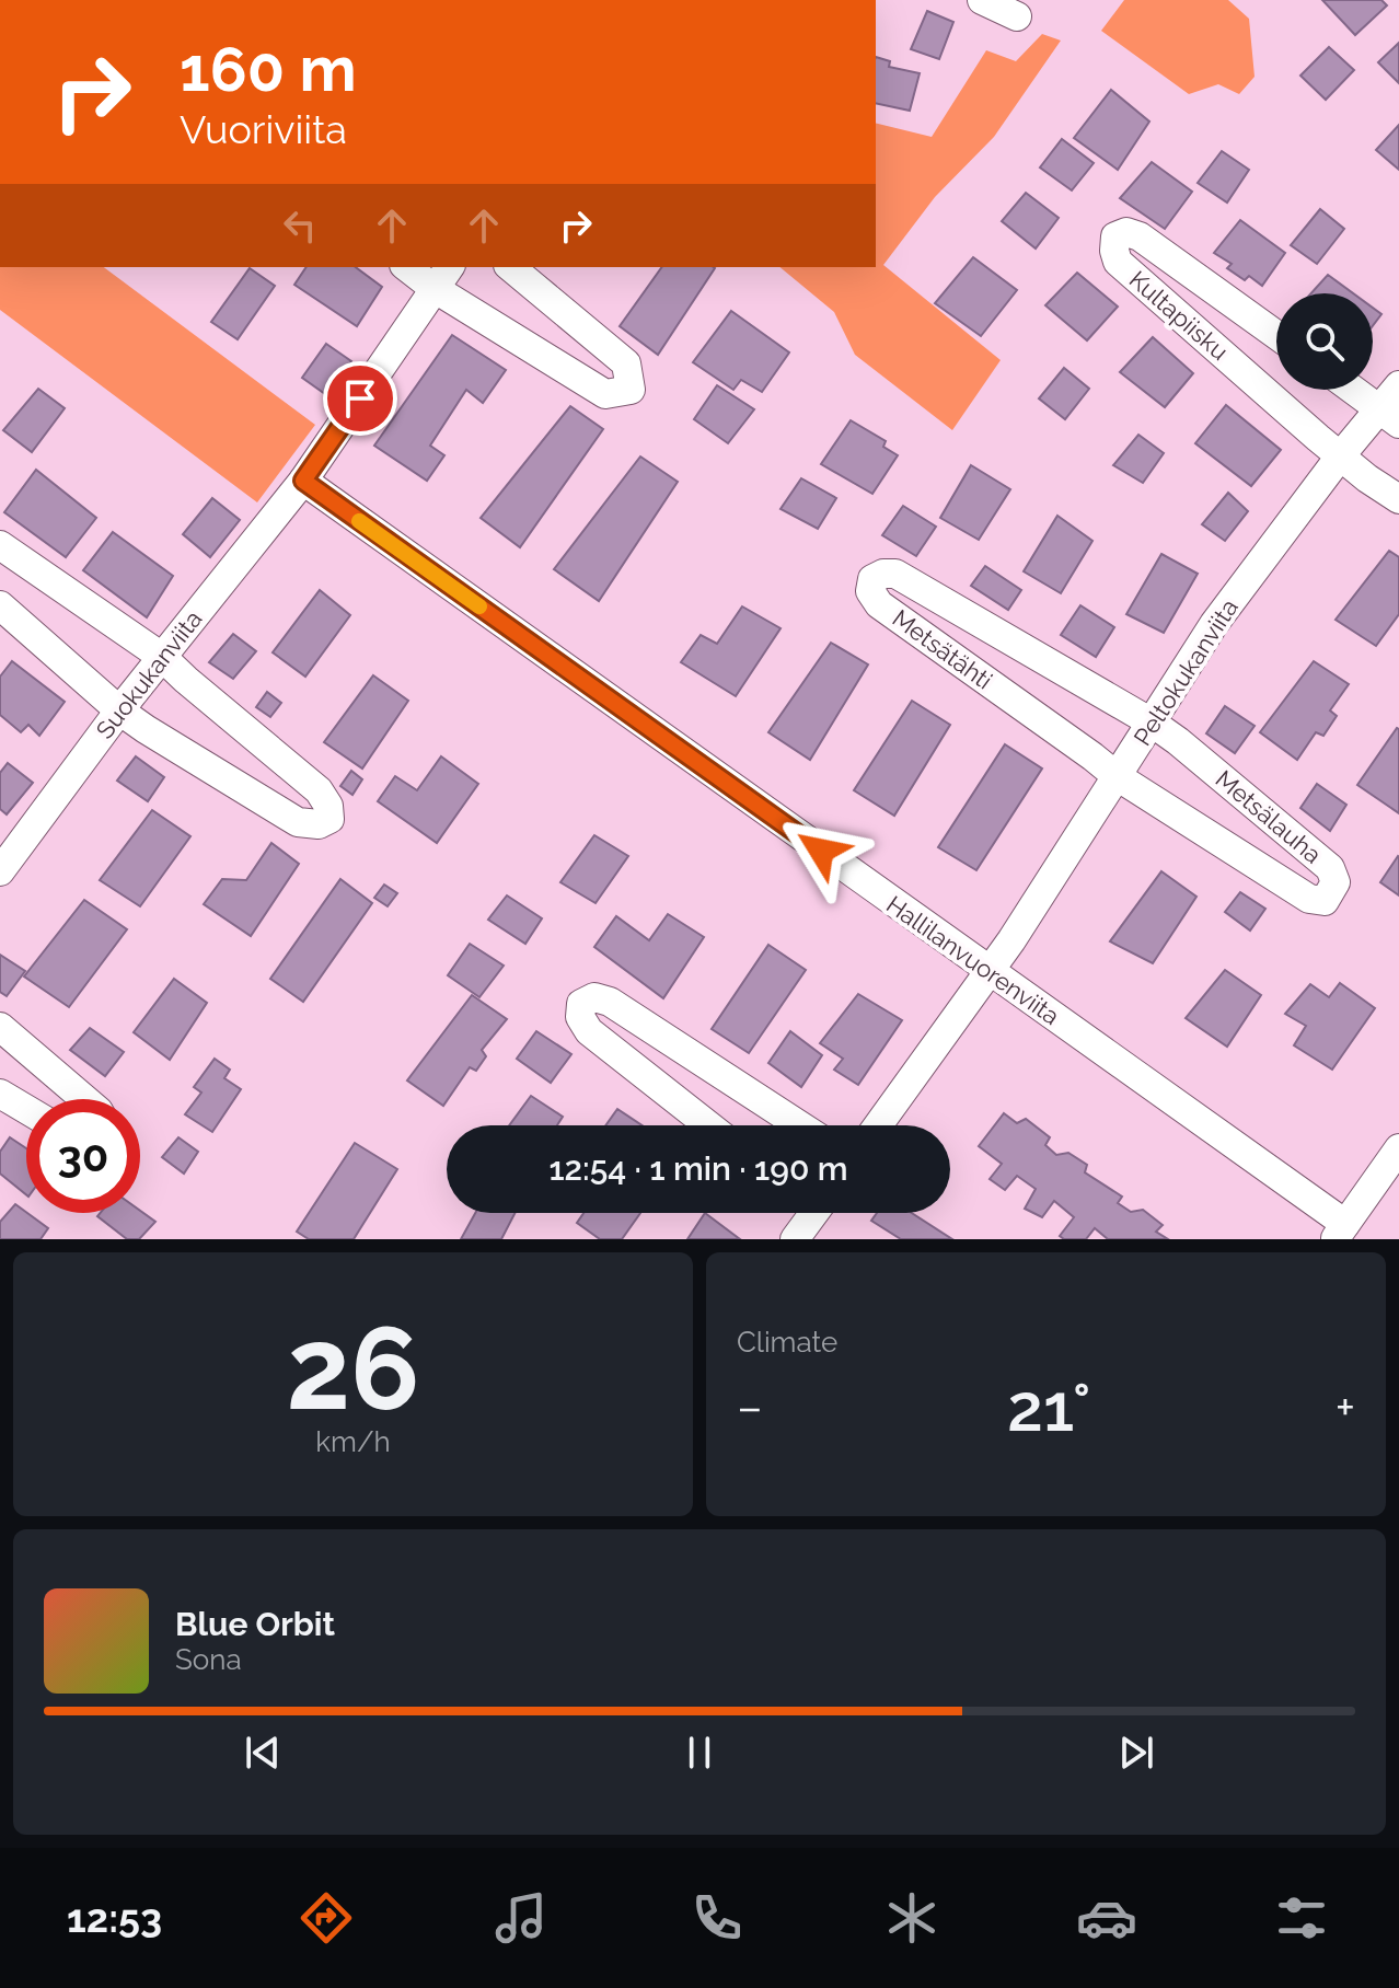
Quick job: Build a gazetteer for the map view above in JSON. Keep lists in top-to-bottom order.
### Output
{
  "streets": {
    "street": [
      "Kultapiisku",
      "Metsätähti",
      "Peltokukanviita",
      "Suokukanviita",
      "Metsälauha",
      "Hallilanvuorenviita"
    ]
  },
  "crossings": [
    ["Kultapiisku", "Peltokukanviita"],
    ["Metsätähti", "Peltokukanviita"],
    ["Metsätähti", "Metsälauha"],
    ["Peltokukanviita", "Metsälauha"],
    ["Peltokukanviita", "Hallilanvuorenviita"],
    ["Suokukanviita", "Hallilanvuorenviita"]
  ],
  "page": {
    "turn": ["160 m", "Vuoriviita"],
    "limit": "30",
    "trip": "12:54 · 1 min · 190 m",
    "tile": [
      ["26", "km/h"],
      "Climate"
    ],
    "heat": ["−", "21°", "+"],
    "song": ["Blue Orbit", "Sona"],
    "tabs": "12:53"
  }
}
